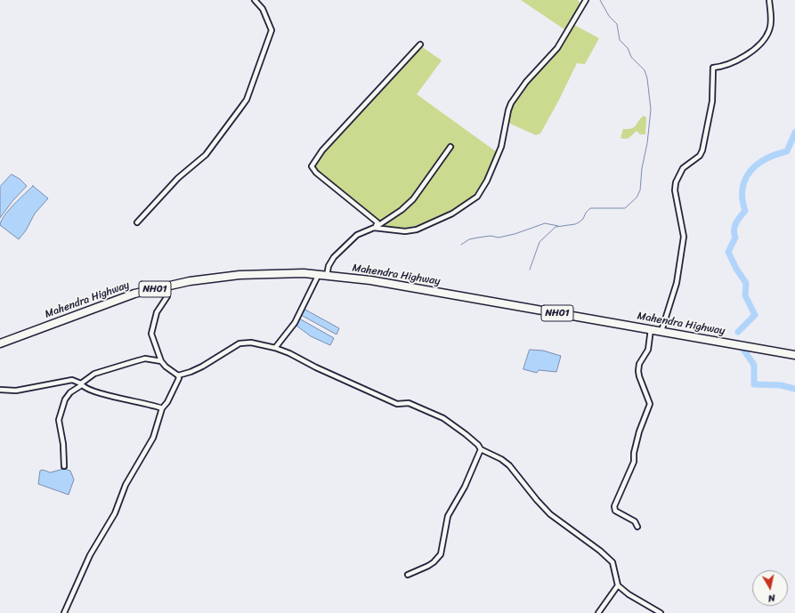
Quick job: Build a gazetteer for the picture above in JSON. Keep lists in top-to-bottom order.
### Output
{
  "streets": {
    "highway": ["Mahendra Highway", "NH01"]
  },
  "north": "bottom"
}
